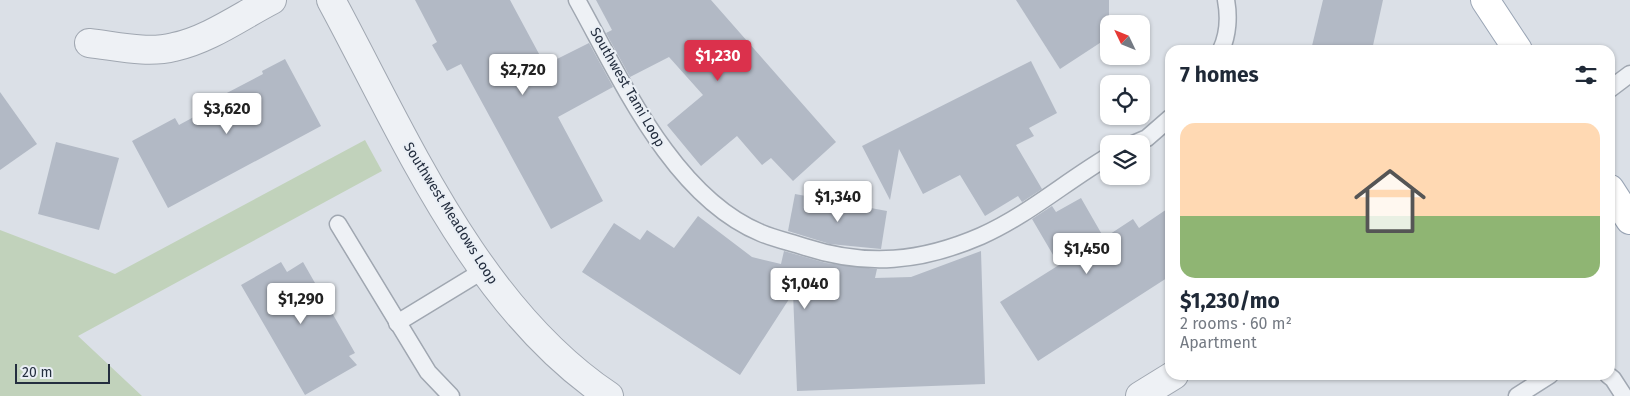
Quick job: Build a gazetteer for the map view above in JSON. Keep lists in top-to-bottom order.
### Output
{
  "streets": {
    "street": ["Southwest Meadows Loop"],
    "lane": ["Southwest Tami Loop"]
  },
  "scale_bar": "20 m",
  "north": "top left",
  "page": {
    "price": [
      "$1,230",
      "$2,720",
      "$3,620",
      "$1,340",
      "$1,450",
      "$1,040",
      "$1,290"
    ],
    "heading": "7 homes",
    "list": [
      {
        "name": "$1,230/mo",
        "note": "2 rooms · 60 m² · Apartment"
      }
    ],
    "scale": "20 m"
  }
}
